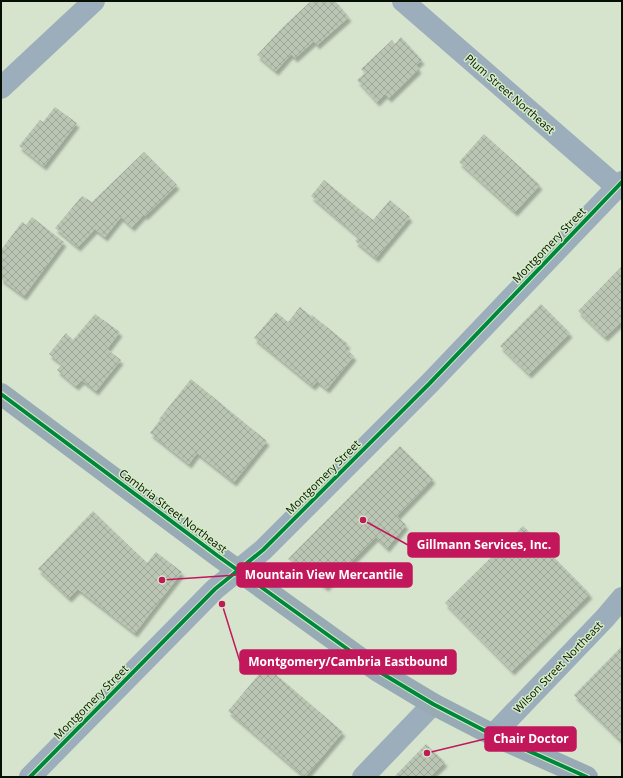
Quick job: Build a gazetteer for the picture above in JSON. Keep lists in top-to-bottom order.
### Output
{
  "streets": {
    "main road": ["Cambria Street Northeast"],
    "street": ["Plum Street Northeast", "Montgomery Street", "Wilson Street Northeast"]
  },
  "crossings": [
    ["Plum Street Northeast", "Montgomery Street"],
    ["Montgomery Street", "Cambria Street Northeast"],
    ["Cambria Street Northeast", "Wilson Street Northeast"]
  ],
  "places": [
    "Gillmann Services, Inc.",
    "Mountain View Mercantile",
    "Montgomery/Cambria Eastbound",
    "Chair Doctor"
  ]
}
